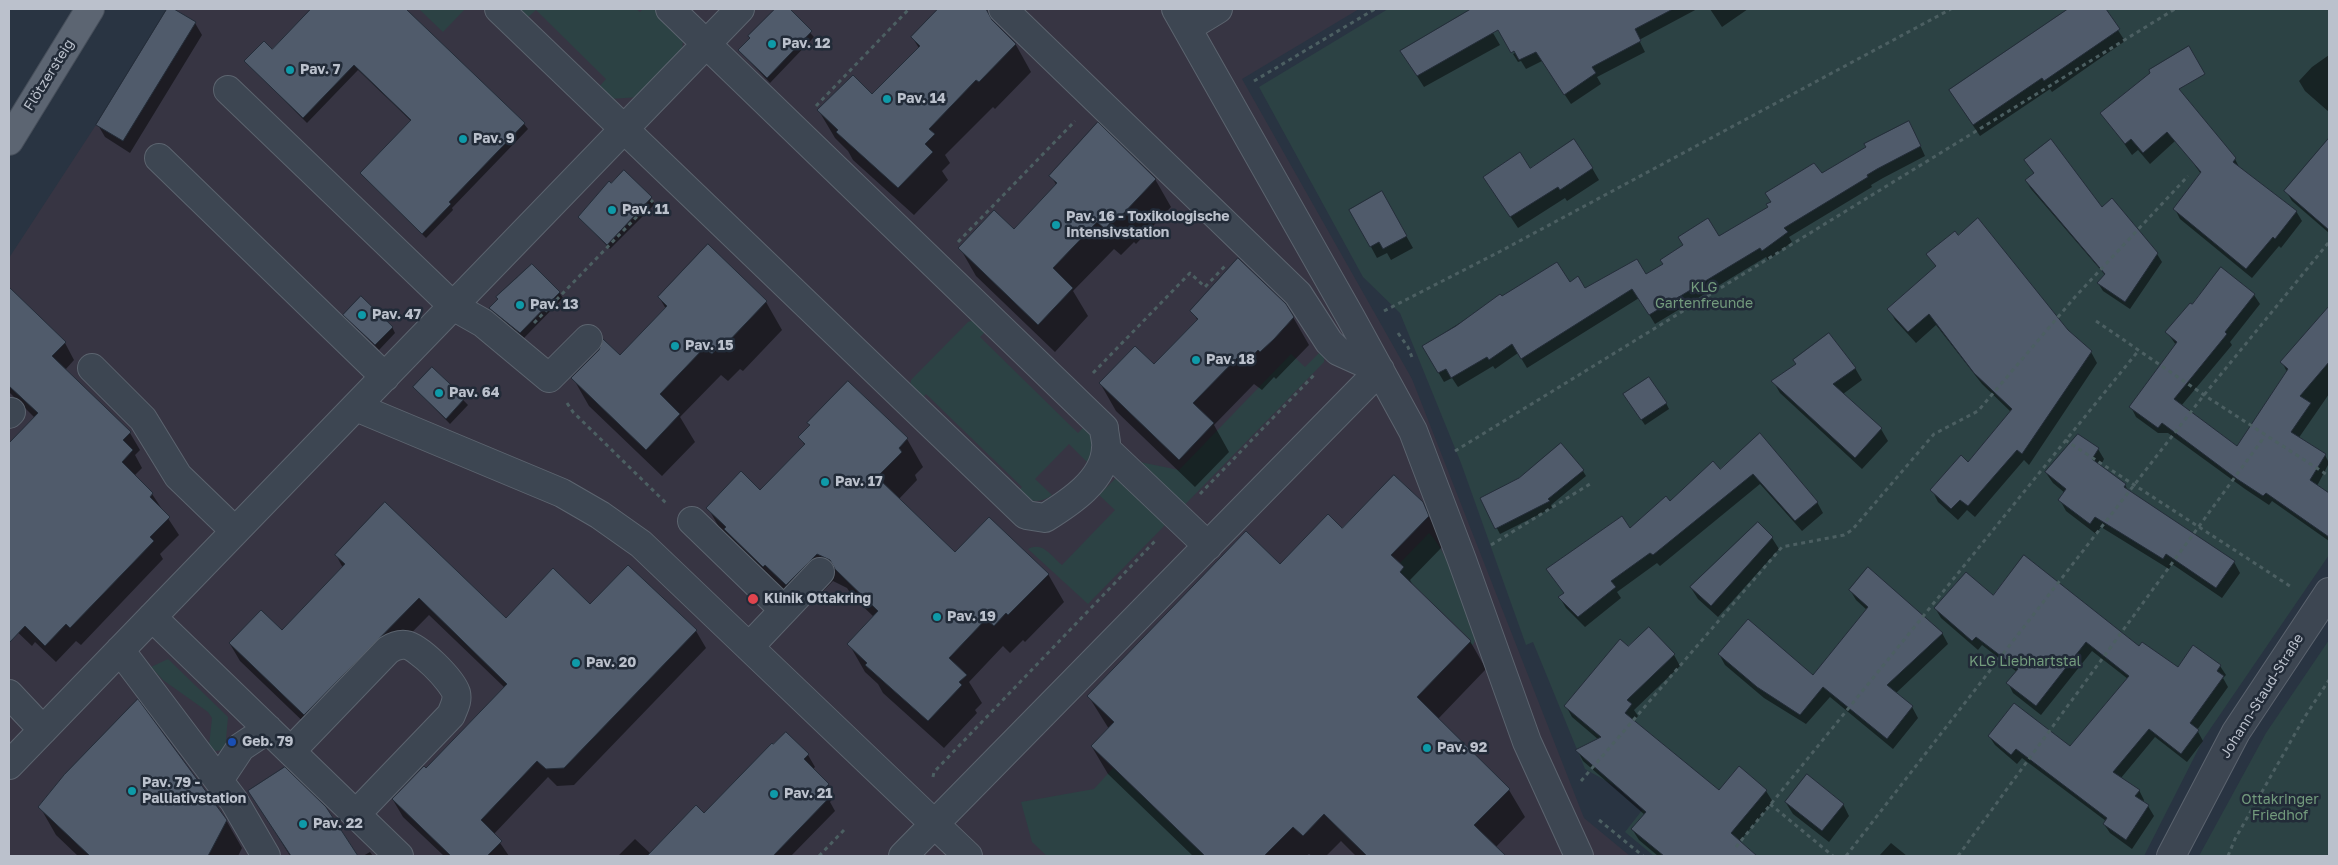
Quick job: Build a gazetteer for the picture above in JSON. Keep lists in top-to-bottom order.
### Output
{
  "streets": {
    "main road": ["Flötzersteig"],
    "street": ["Johann-Staud-Straße"]
  },
  "parks": ["KLG Gartenfreunde", "KLG Liebhartstal", "Ottakringer Friedhof"],
  "places": [
    "Pav. 12",
    "Pav. 7",
    "Pav. 14",
    "Pav. 9",
    "Pav. 11",
    "Pav. 16 - Toxikologische Intensivstation",
    "Pav. 13",
    "Pav. 47",
    "Pav. 15",
    "Pav. 18",
    "Pav. 64",
    "Pav. 17",
    "Klinik Ottakring",
    "Pav. 19",
    "Pav. 20",
    "Geb. 79",
    "Pav. 92",
    "Pav. 79 - Palliativstation",
    "Pav. 21",
    "Pav. 22"
  ]
}
